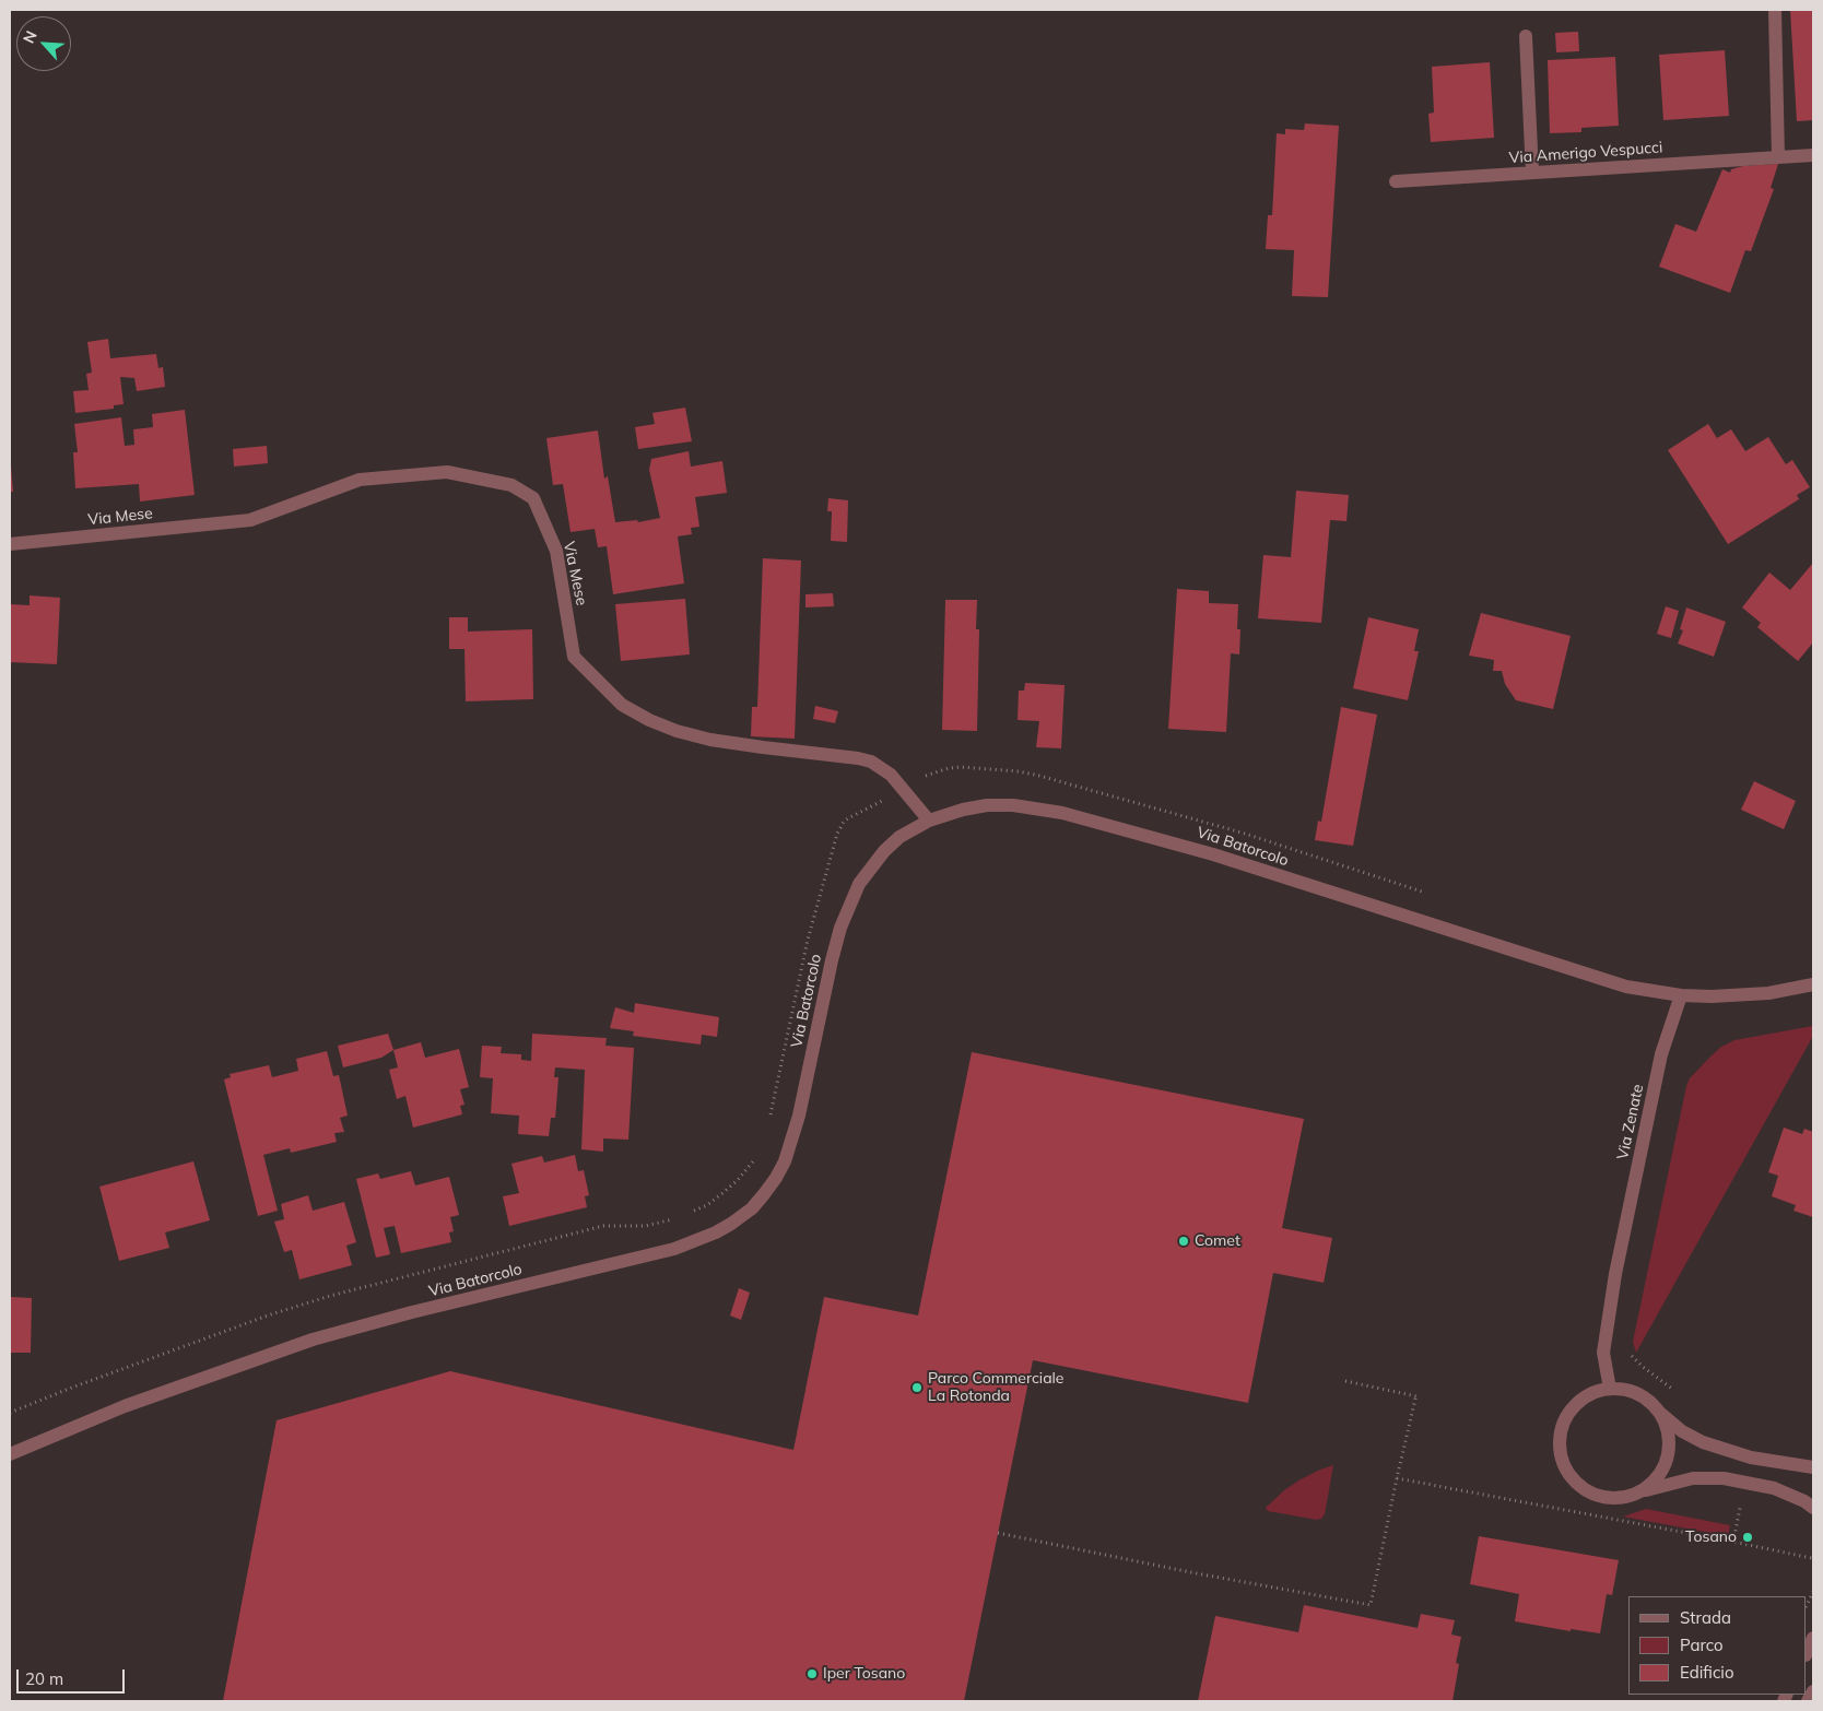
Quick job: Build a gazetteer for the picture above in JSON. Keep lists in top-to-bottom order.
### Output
{
  "streets": {
    "street": [
      "Via Amerigo Vespucci",
      "Via Mese",
      "Via Batorcolo",
      "Via Zenate"
    ]
  },
  "crossings": [
    ["Via Mese", "Via Batorcolo"],
    ["Via Batorcolo", "Via Zenate"]
  ],
  "places": [
    "Comet",
    "Parco Commerciale La Rotonda",
    "Tosano",
    "Iper Tosano"
  ],
  "legend": ["Strada", "Parco", "Edificio"],
  "scale_bar": "20 m",
  "north": "top left"
}
